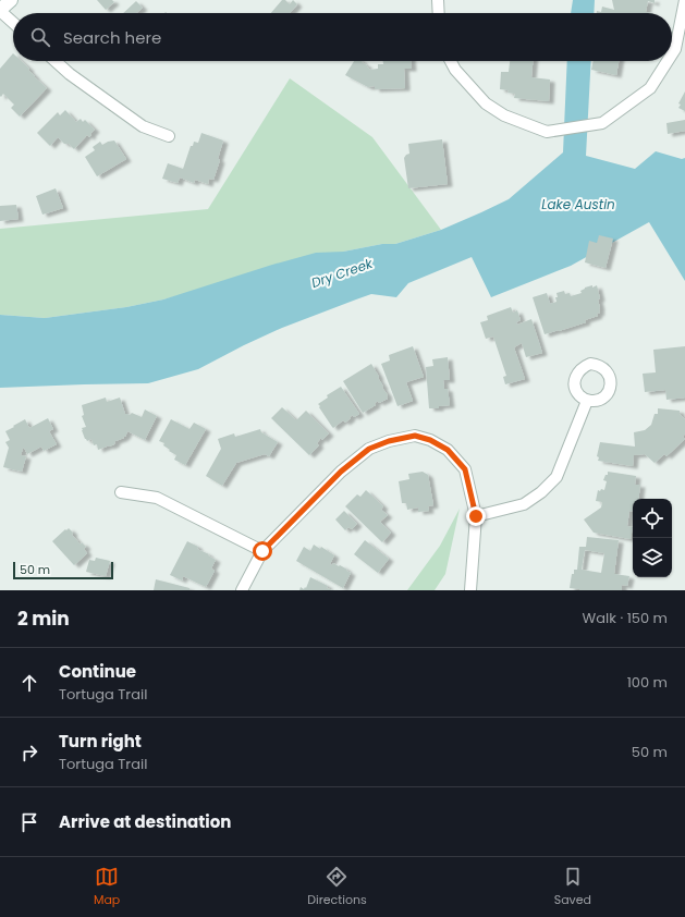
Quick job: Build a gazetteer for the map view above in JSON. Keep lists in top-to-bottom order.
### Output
{
  "water": ["Lake Austin", "Dry Creek"],
  "scale_bar": "50 m",
  "page": {
    "search": "Search here",
    "scale": "50 m",
    "heading": ["2 min", "Walk · 150 m"],
    "list": [
      ["Continue", "Tortuga Trail", "100 m"],
      ["Turn right", "Tortuga Trail", "50 m"],
      "Arrive at destination"
    ],
    "nav": ["Map", "Directions", "Saved"]
  }
}
